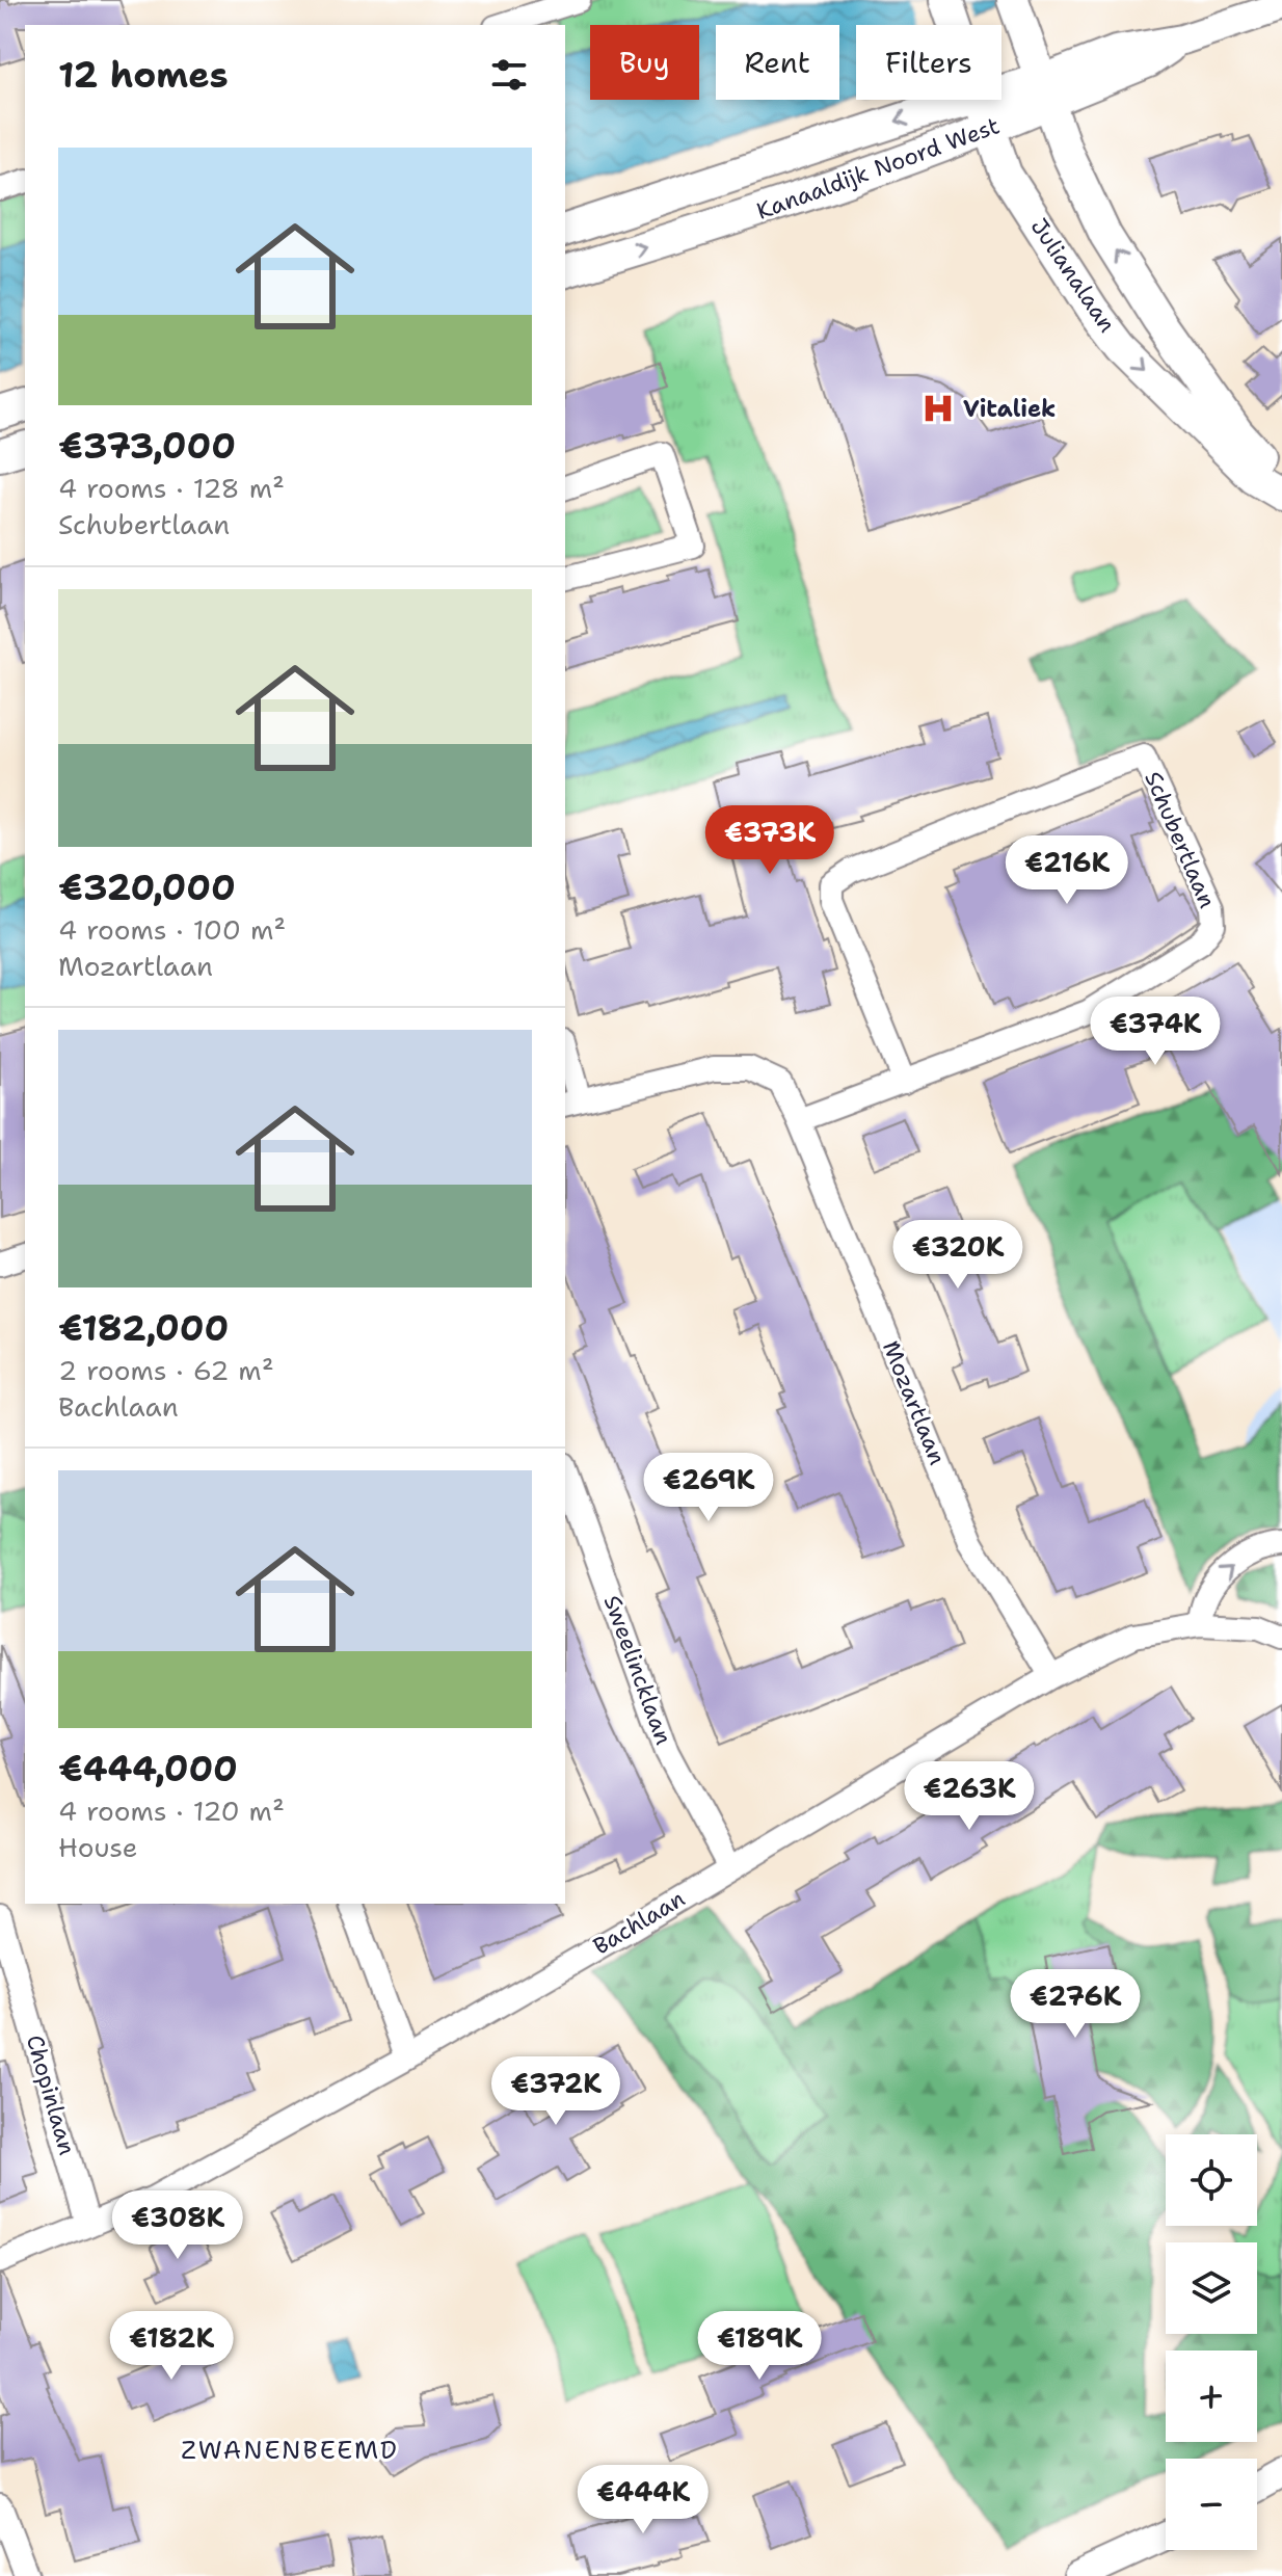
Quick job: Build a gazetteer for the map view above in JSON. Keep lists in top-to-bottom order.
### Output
{
  "streets": {
    "main road": ["Kanaaldijk Noord West", "Julianalaan"],
    "street": [
      "Schubertlaan",
      "Mozartlaan",
      "Sweelincklaan",
      "Bachlaan",
      "Chopinlaan"
    ]
  },
  "crossings": [
    ["Kanaaldijk Noord West", "Julianalaan"],
    ["Schubertlaan", "Mozartlaan"],
    ["Mozartlaan", "Bachlaan"],
    ["Sweelincklaan", "Bachlaan"],
    ["Bachlaan", "Chopinlaan"]
  ],
  "districts": ["ZWANENBEEMD"],
  "places": {
    "hospital": ["Vitaliek"]
  },
  "page": {
    "chip": ["Buy", "Rent", "Filters"],
    "heading": "12 homes",
    "list": [
      {
        "name": "€373,000",
        "note": "4 rooms · 128 m² · Schubertlaan"
      },
      {
        "name": "€320,000",
        "note": "4 rooms · 100 m² · Mozartlaan"
      },
      {
        "name": "€182,000",
        "note": "2 rooms · 62 m² · Bachlaan"
      },
      {
        "name": "€444,000",
        "note": "4 rooms · 120 m² · House"
      }
    ],
    "price": [
      "€373K",
      "€216K",
      "€374K",
      "€320K",
      "€269K",
      "€263K",
      "€276K",
      "€372K",
      "€308K",
      "€182K",
      "€189K",
      "€444K"
    ],
    "map_buttons": ["+", "−"]
  }
}
